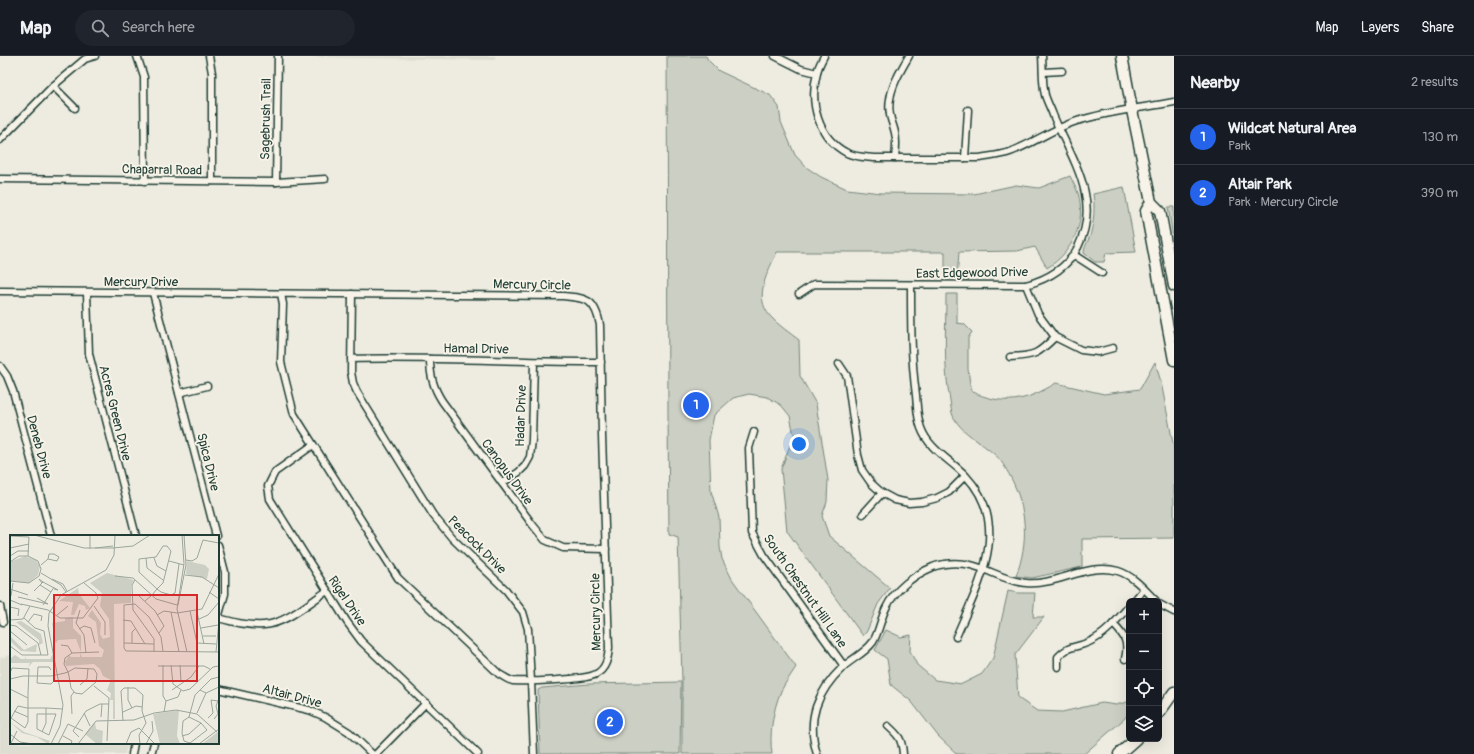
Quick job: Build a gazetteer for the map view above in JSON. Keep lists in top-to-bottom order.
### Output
{
  "streets": {
    "street": [
      "Sagebrush Trail",
      "Chaparral Road",
      "East Edgewood Drive",
      "Mercury Drive",
      "Mercury Circle",
      "Hamal Drive",
      "Acres Green Drive",
      "Hadar Drive",
      "Deneb Drive",
      "Spica Drive",
      "Canopus Drive",
      "Peacock Drive",
      "South Chestnut Hill Lane",
      "Rigel Drive",
      "Altair Drive"
    ]
  },
  "crossings": [
    ["Sagebrush Trail", "Chaparral Road"],
    ["Mercury Drive", "Mercury Circle"],
    ["Mercury Drive", "Acres Green Drive"],
    ["Mercury Drive", "Spica Drive"],
    ["Mercury Circle", "Hamal Drive"],
    ["Mercury Circle", "Canopus Drive"],
    ["Mercury Circle", "Peacock Drive"],
    ["Mercury Circle", "Rigel Drive"],
    ["Hamal Drive", "Hadar Drive"],
    ["Hamal Drive", "Canopus Drive"],
    ["Hamal Drive", "Peacock Drive"],
    ["Hadar Drive", "Canopus Drive"]
  ],
  "page": {
    "header": "Map",
    "search": "Search here",
    "nav": ["Map", "Layers", "Share"],
    "heading": ["Nearby", "2 results"],
    "list": [
      {
        "mark": "1",
        "name": "Wildcat Natural Area",
        "note": "Park",
        "value": "130 m"
      },
      {
        "mark": "2",
        "name": "Altair Park",
        "note": "Park · Mercury Circle",
        "value": "390 m"
      }
    ],
    "pins": ["1", "2"],
    "map_buttons": ["+", "−"]
  }
}
